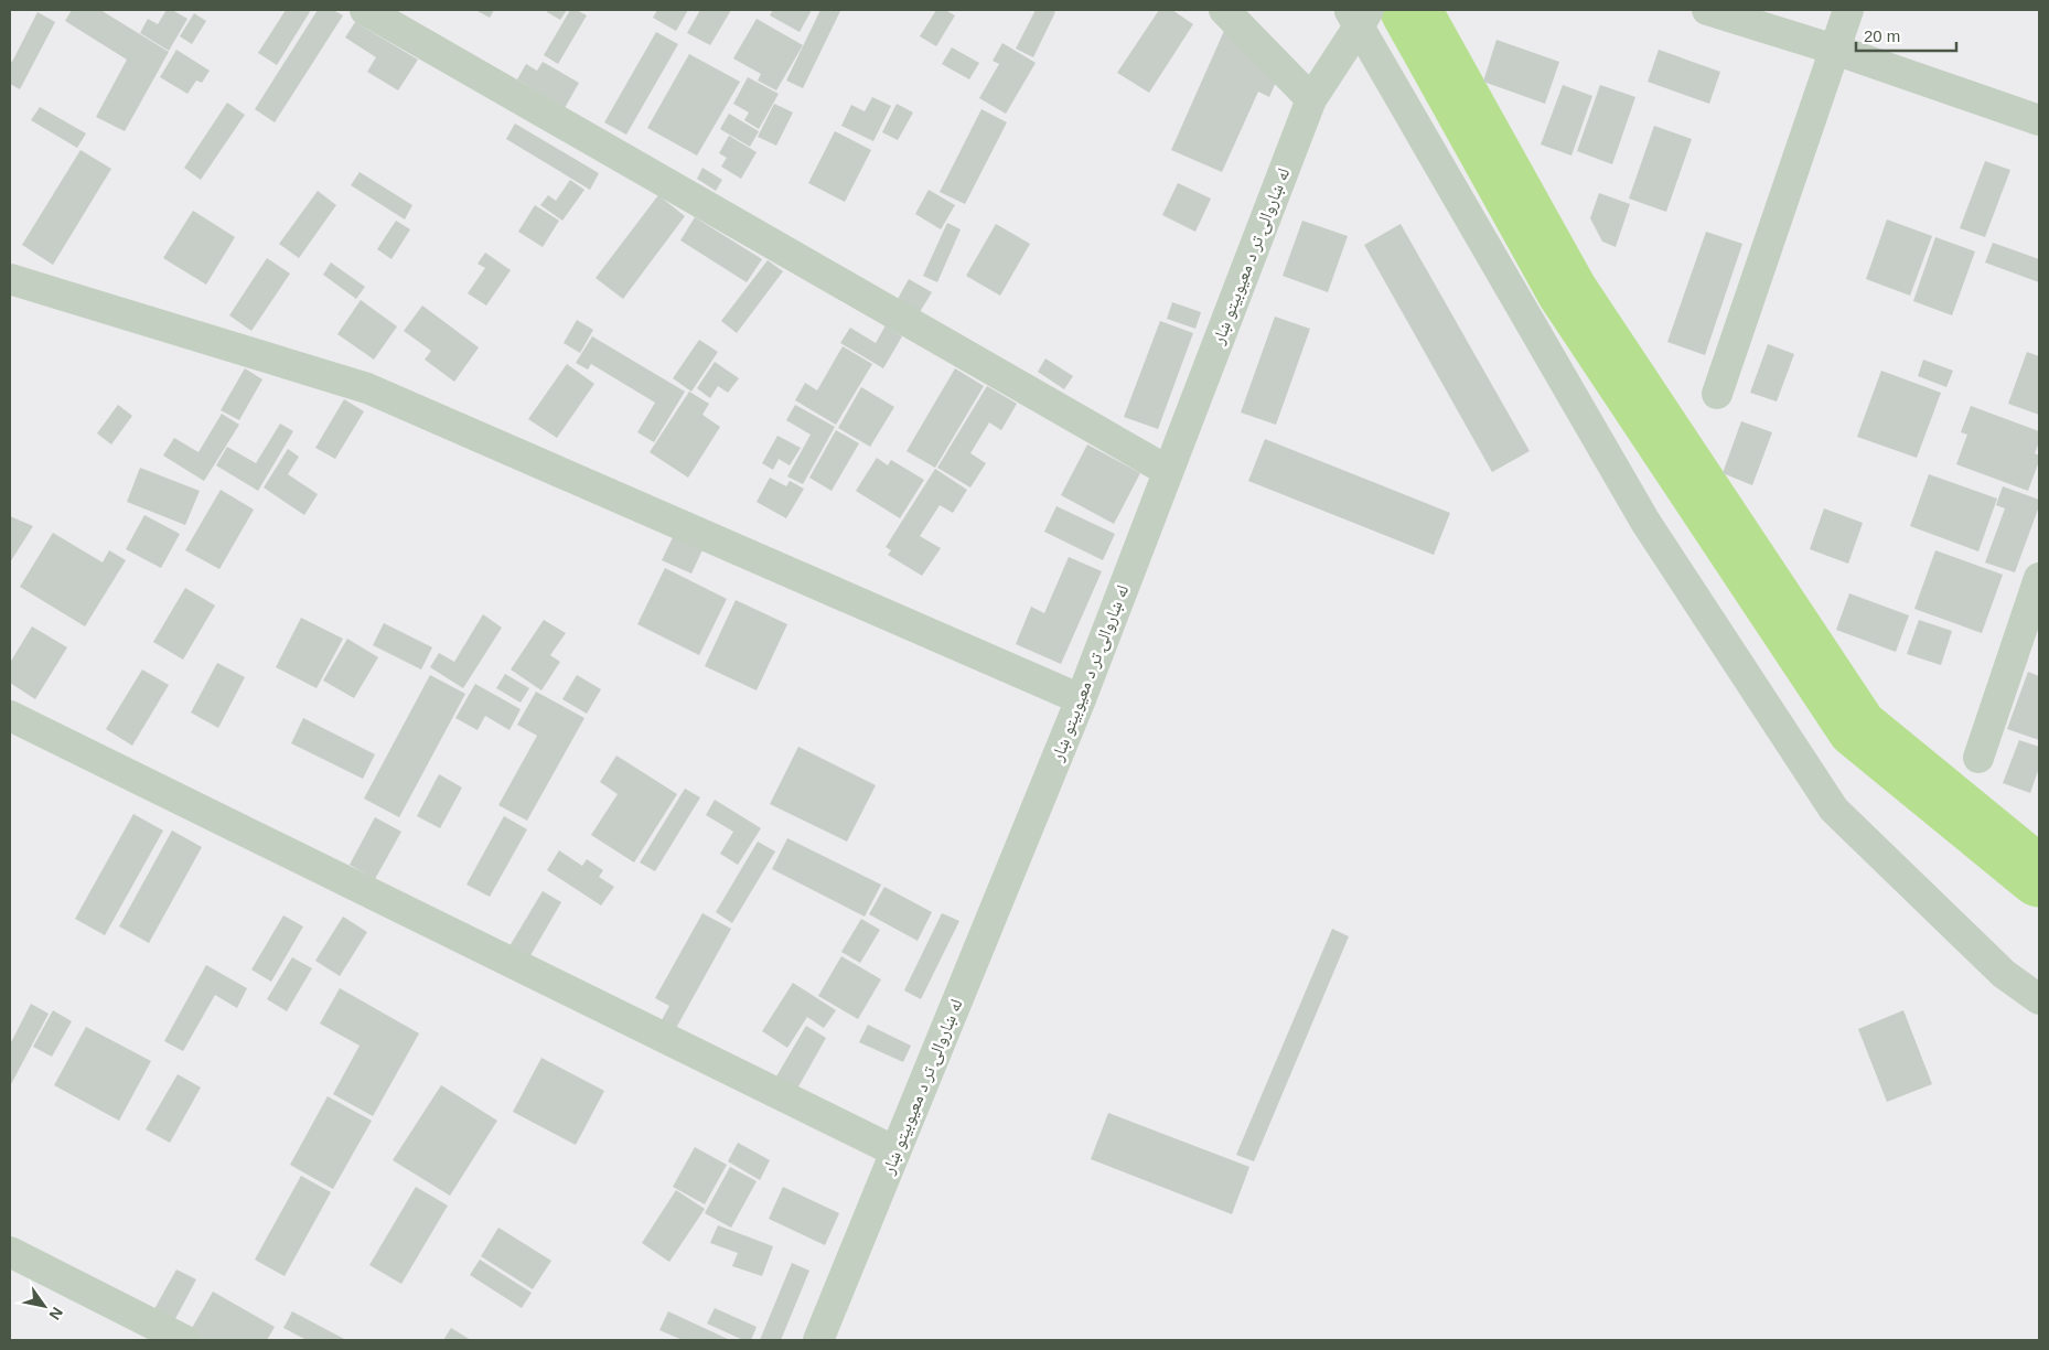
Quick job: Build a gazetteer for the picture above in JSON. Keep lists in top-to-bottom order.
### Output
{
  "streets": {
    "street": ["له ښاروالۍ تر د معیوبیتو ښار"]
  },
  "scale_bar": "20 m",
  "north": "bottom right"
}
